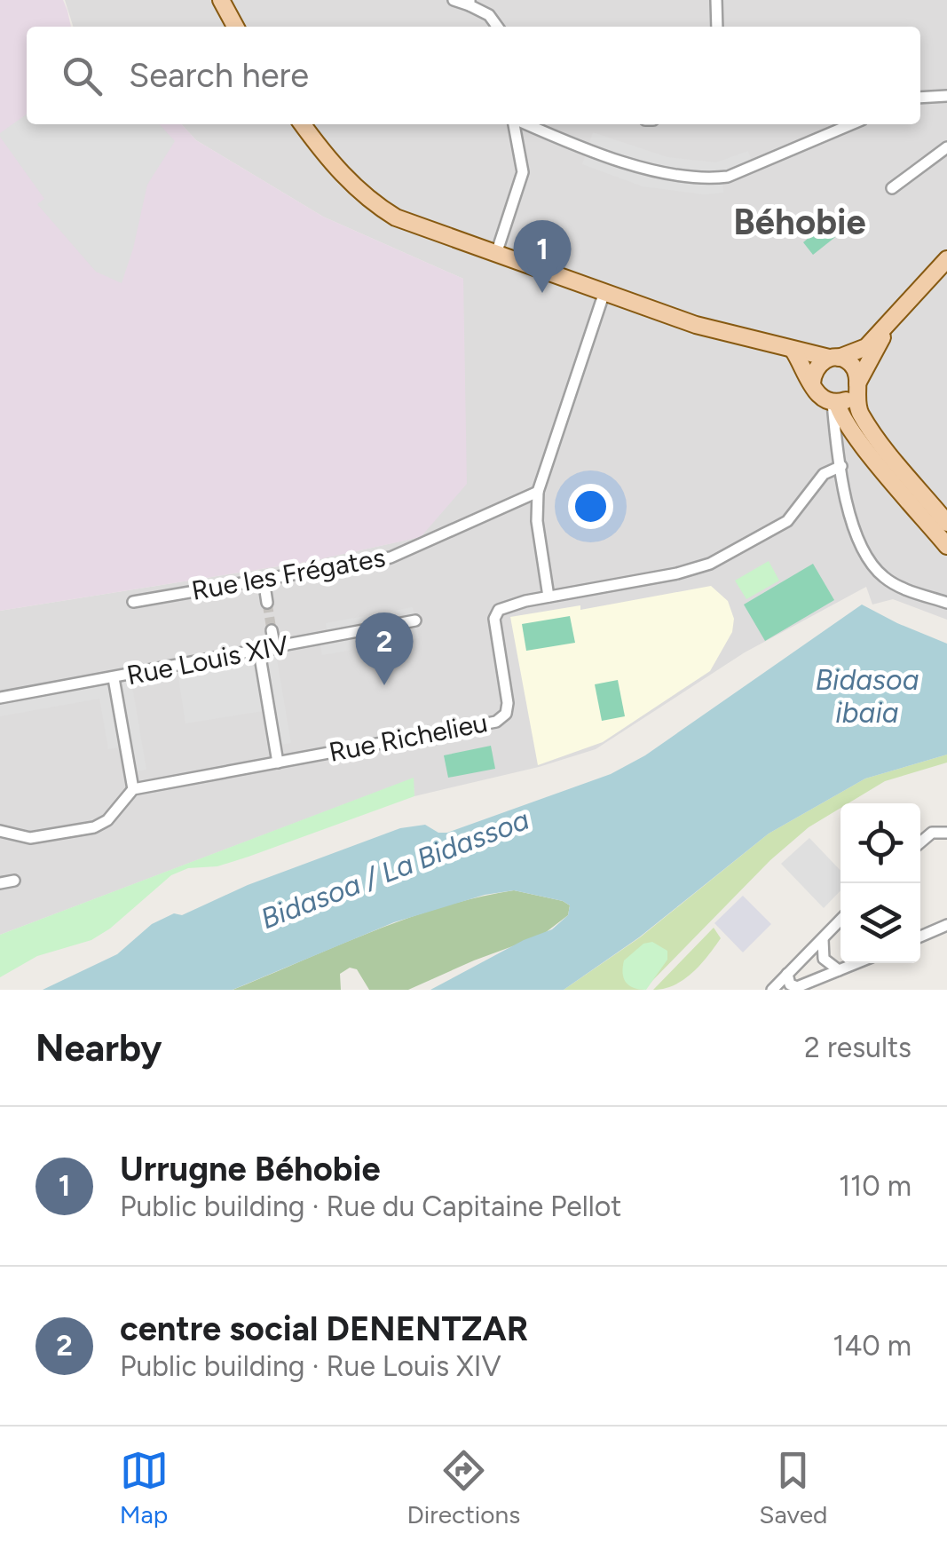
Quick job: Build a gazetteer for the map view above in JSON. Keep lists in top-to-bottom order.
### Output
{
  "streets": {
    "street": ["Rue les Frégates", "Rue Louis XIV", "Rue Richelieu"]
  },
  "districts": ["Béhobie"],
  "water": ["Bidasoa ibaia", "Bidasoa / La Bidassoa"],
  "page": {
    "search": "Search here",
    "pins": ["1", "2"],
    "heading": ["Nearby", "2 results"],
    "list": [
      {
        "mark": "1",
        "name": "Urrugne Béhobie",
        "note": "Public building · Rue du Capitaine Pellot",
        "value": "110 m"
      },
      {
        "mark": "2",
        "name": "centre social DENENTZAR",
        "note": "Public building · Rue Louis XIV",
        "value": "140 m"
      }
    ],
    "nav": ["Map", "Directions", "Saved"]
  }
}
